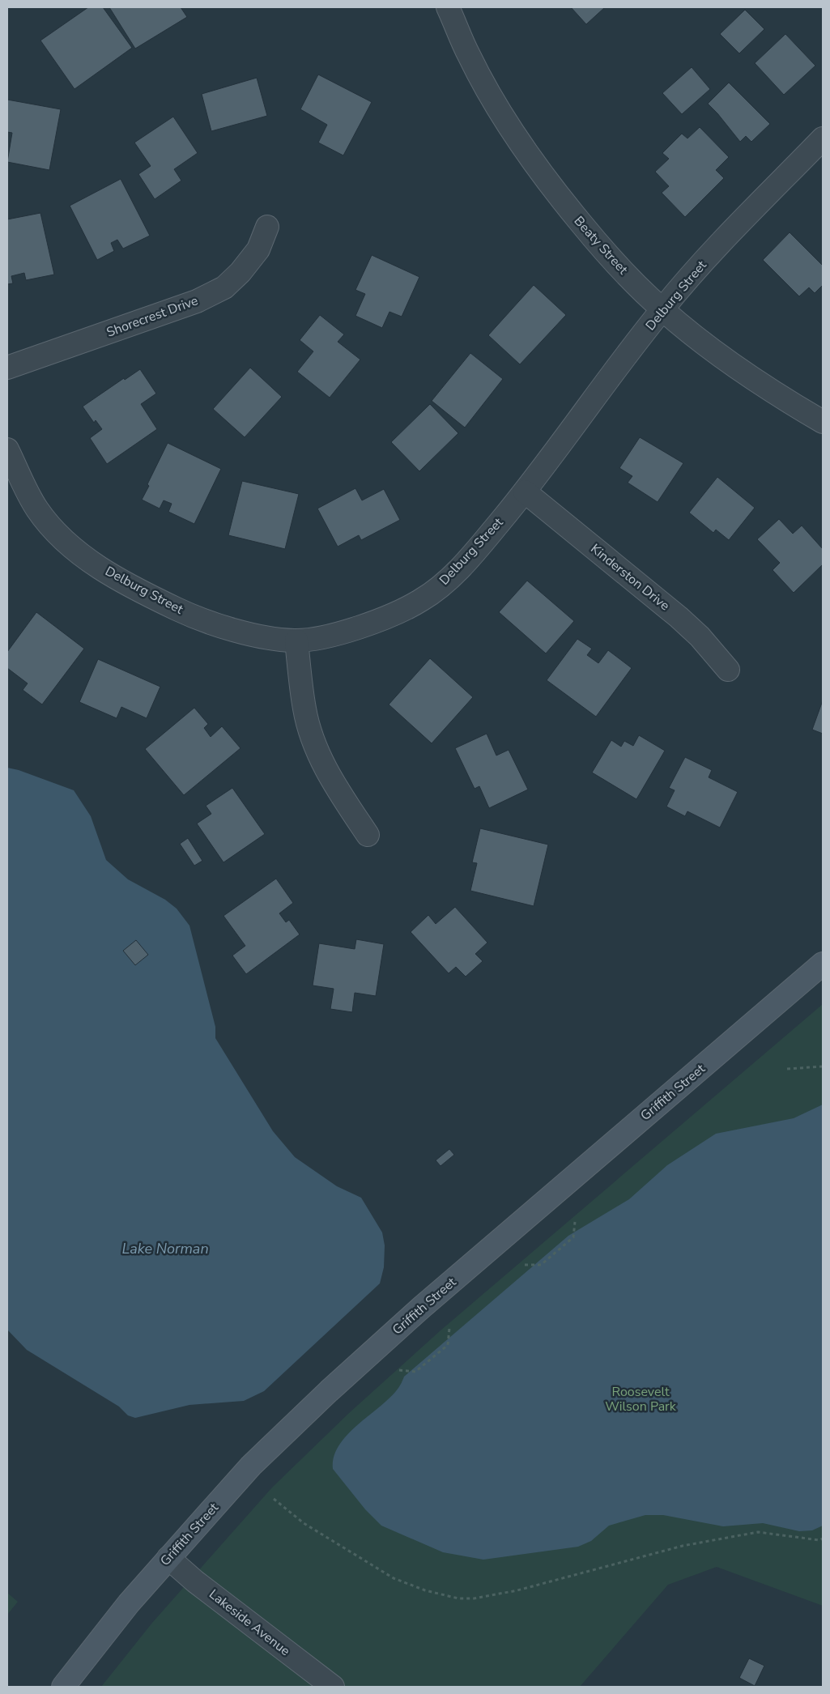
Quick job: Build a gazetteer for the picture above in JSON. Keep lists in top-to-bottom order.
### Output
{
  "streets": {
    "main road": ["Griffith Street"],
    "street": [
      "Beaty Street",
      "Delburg Street",
      "Shorecrest Drive",
      "Kinderston Drive",
      "Lakeside Avenue"
    ]
  },
  "crossings": [
    ["Beaty Street", "Delburg Street"],
    ["Delburg Street", "Kinderston Drive"],
    ["Griffith Street", "Lakeside Avenue"]
  ],
  "water": ["Lake Norman"],
  "parks": ["Roosevelt Wilson Park"]
}
